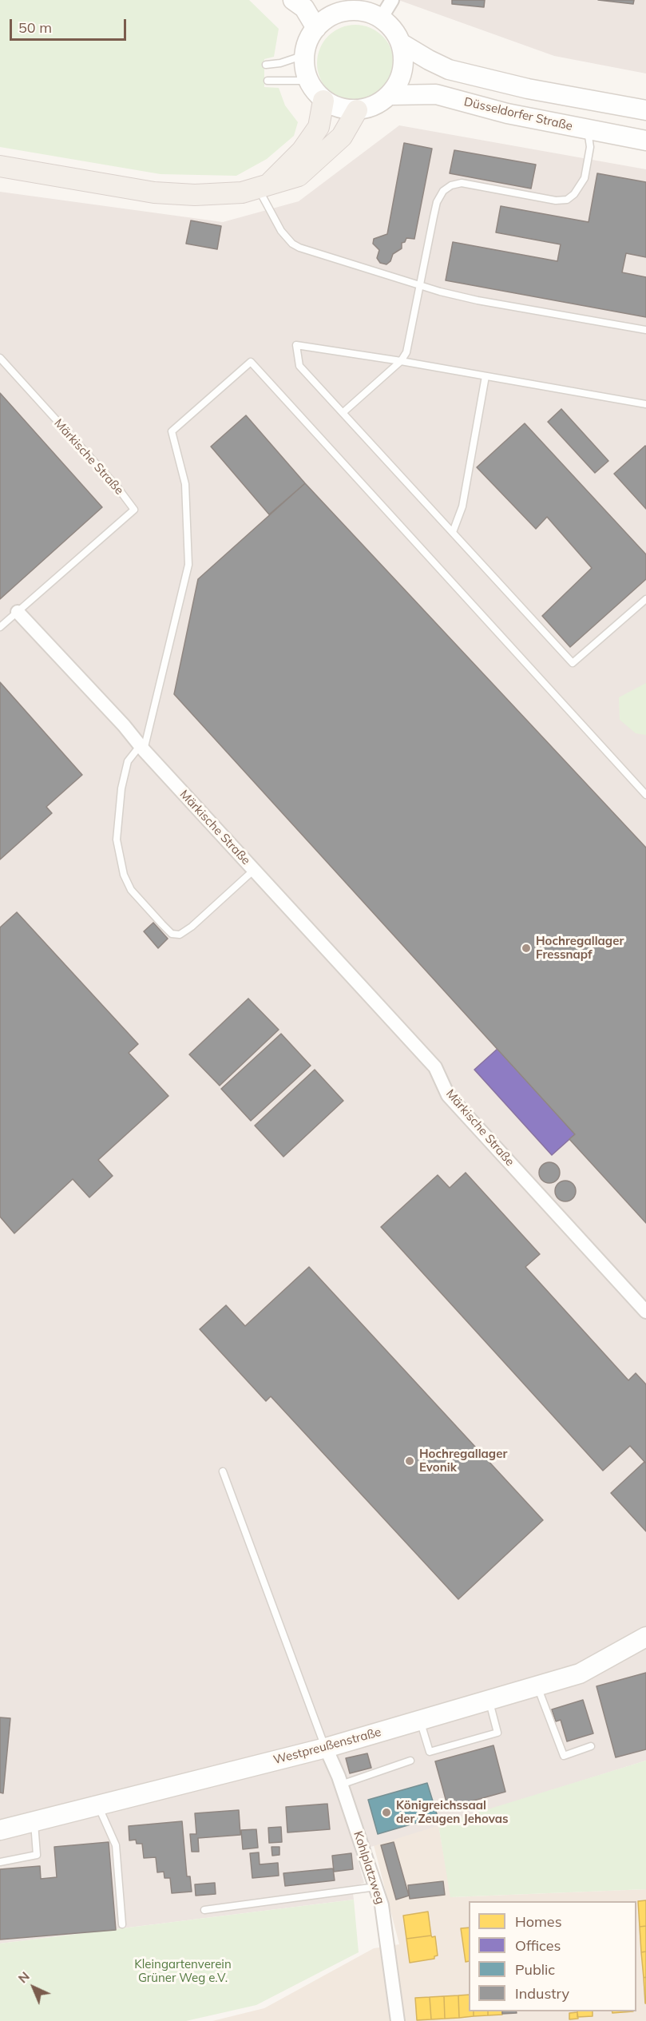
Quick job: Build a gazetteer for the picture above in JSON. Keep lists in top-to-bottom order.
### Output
{
  "streets": {
    "main road": ["Düsseldorfer Straße", "Westpreußenstraße"],
    "street": ["Märkische Straße", "Kohlplatzweg"]
  },
  "crossings": [
    ["Westpreußenstraße", "Kohlplatzweg"]
  ],
  "parks": ["Kleingartenverein Grüner Weg e.V."],
  "places": ["Hochregallager Fressnapf", "Hochregallager Evonik", "Königreichssaal der Zeugen Jehovas"],
  "legend": [
    "Homes",
    "Offices",
    "Public",
    "Industry"
  ],
  "scale_bar": "50 m",
  "north": "top left"
}
